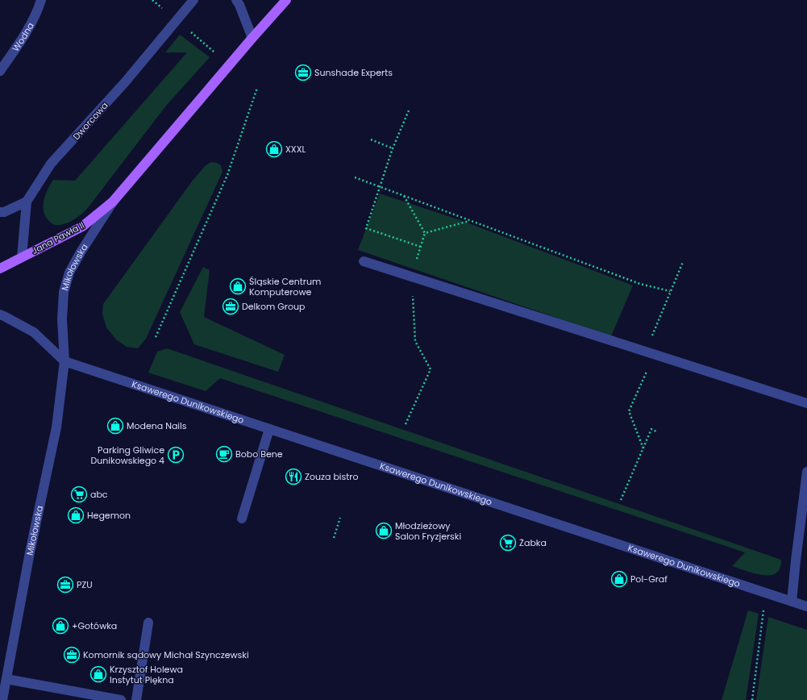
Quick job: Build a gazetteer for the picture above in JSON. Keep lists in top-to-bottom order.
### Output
{
  "streets": {
    "main road": ["Jana Pawła II"],
    "street": [
      "Wodna",
      "Dworcowa",
      "Mikołowska",
      "Ksawerego Dunikowskiego"
    ]
  },
  "crossings": [
    ["Dworcowa", "Jana Pawła II"],
    ["Jana Pawła II", "Mikołowska"],
    ["Mikołowska", "Ksawerego Dunikowskiego"]
  ],
  "places": {
    "office": [
      "Sunshade Experts",
      "Delkom Group",
      "PZU",
      "Komornik sądowy Michał Szynczewski"
    ],
    "shop": [
      "XXXL",
      "Śląskie Centrum Komputerowe",
      "Modena Nails",
      "Hegemon",
      "Młodzieżowy Salon Fryzjerski",
      "Pol-Graf",
      "+Gotówka",
      "Krzysztof Holewa Instytut Piękna"
    ],
    "cafe": ["Bobo Bene"],
    "parking": ["Parking Gliwice Dunikowskiego 4"],
    "restaurant": ["Zouza bistro"],
    "supermarket": ["abc", "Żabka"]
  }
}
